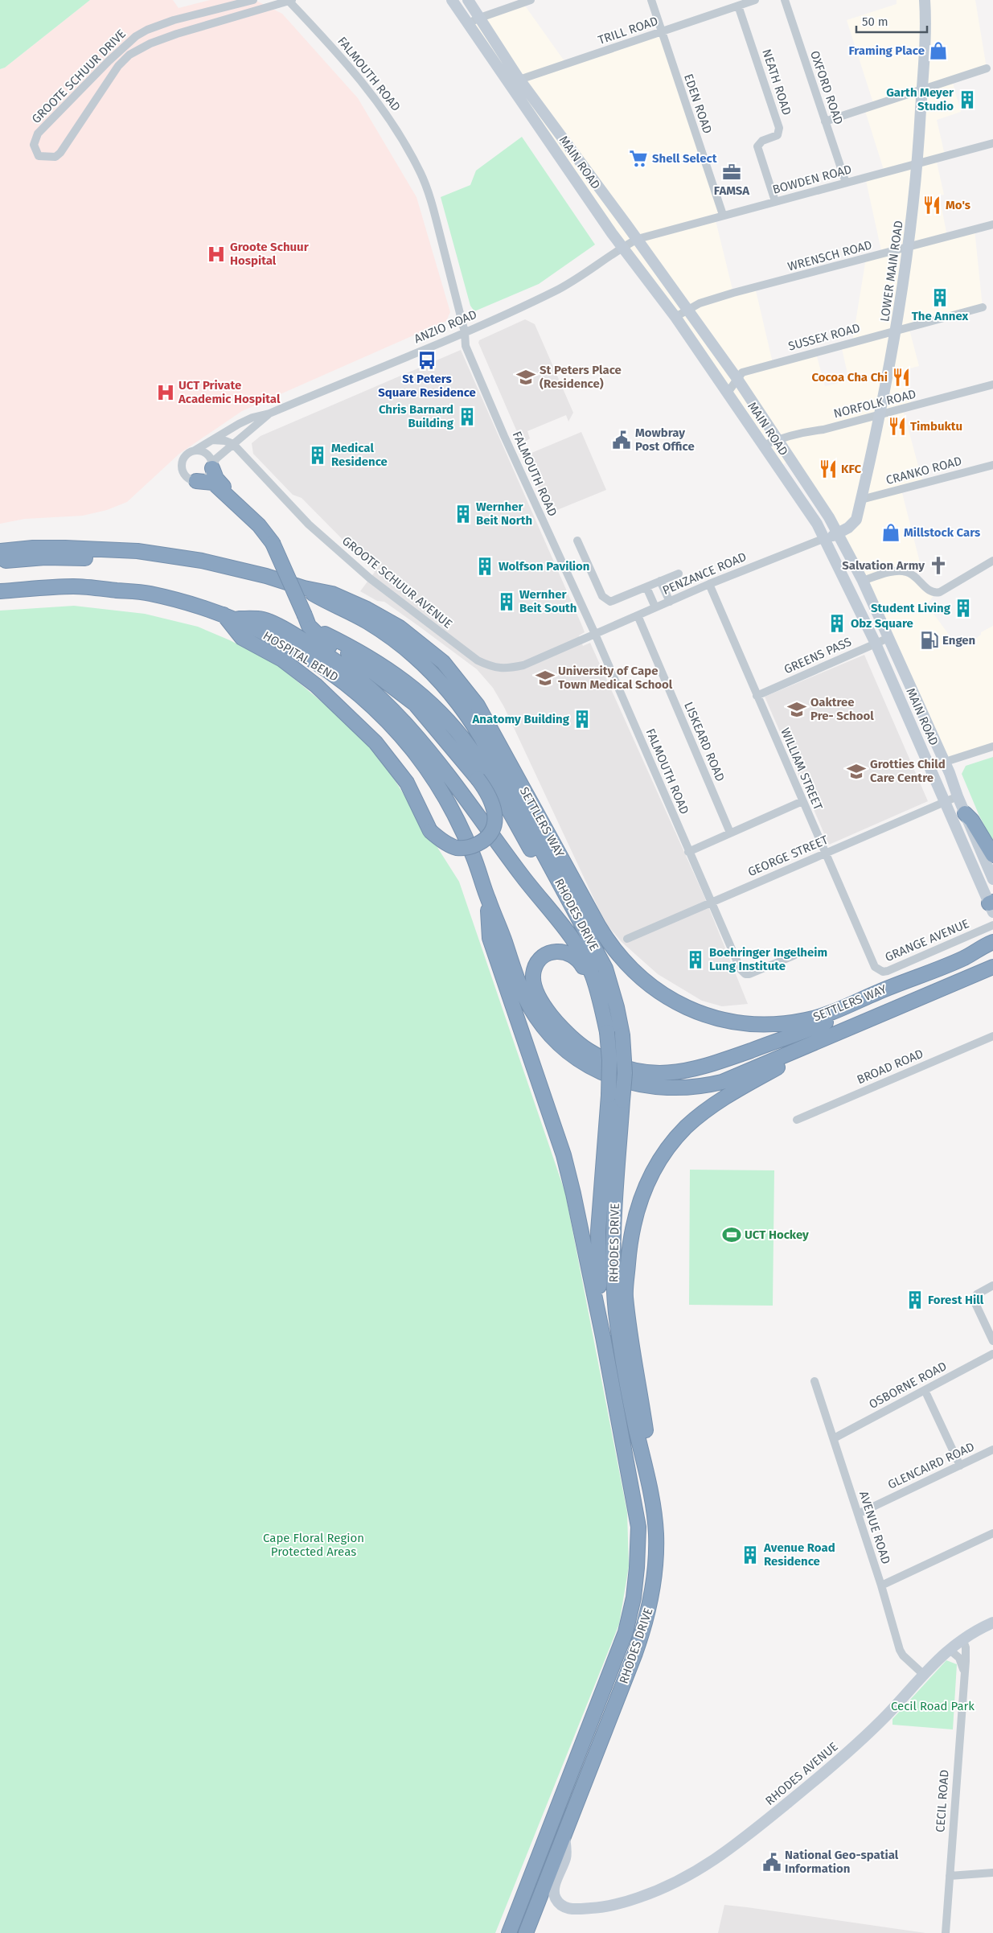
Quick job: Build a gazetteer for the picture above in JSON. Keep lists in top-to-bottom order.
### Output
{
  "streets": {
    "highway": ["HOSPITAL BEND", "SETTLERS WAY", "RHODES DRIVE"],
    "main road": ["MAIN ROAD", "LOWER MAIN ROAD", "RHODES AVENUE"],
    "street": [
      "TRILL ROAD",
      "FALMOUTH ROAD",
      "GROOTE SCHUUR DRIVE",
      "NEATH ROAD",
      "OXFORD ROAD",
      "EDEN ROAD",
      "BOWDEN ROAD",
      "WRENSCH ROAD",
      "ANZIO ROAD",
      "SUSSEX ROAD",
      "NORFOLK ROAD",
      "CRANKO ROAD",
      "PENZANCE ROAD",
      "GROOTE SCHUUR AVENUE",
      "GREENS PASS",
      "LISKEARD ROAD",
      "WILLIAM STREET",
      "GEORGE STREET",
      "GRANGE AVENUE",
      "BROAD ROAD",
      "OSBORNE ROAD",
      "GLENCAIRD ROAD",
      "AVENUE ROAD",
      "CECIL ROAD"
    ]
  },
  "crossings": [
    ["TRILL ROAD", "NEATH ROAD"],
    ["TRILL ROAD", "EDEN ROAD"],
    ["TRILL ROAD", "MAIN ROAD"],
    ["FALMOUTH ROAD", "GROOTE SCHUUR DRIVE"],
    ["FALMOUTH ROAD", "ANZIO ROAD"],
    ["FALMOUTH ROAD", "PENZANCE ROAD"],
    ["FALMOUTH ROAD", "GROOTE SCHUUR AVENUE"],
    ["FALMOUTH ROAD", "GEORGE STREET"],
    ["NEATH ROAD", "BOWDEN ROAD"],
    ["OXFORD ROAD", "BOWDEN ROAD"],
    ["EDEN ROAD", "BOWDEN ROAD"],
    ["MAIN ROAD", "BOWDEN ROAD"],
    ["MAIN ROAD", "WRENSCH ROAD"],
    ["MAIN ROAD", "LOWER MAIN ROAD"],
    ["MAIN ROAD", "ANZIO ROAD"],
    ["MAIN ROAD", "SUSSEX ROAD"],
    ["MAIN ROAD", "NORFOLK ROAD"],
    ["MAIN ROAD", "PENZANCE ROAD"],
    ["MAIN ROAD", "GREENS PASS"],
    ["MAIN ROAD", "GEORGE STREET"],
    ["BOWDEN ROAD", "LOWER MAIN ROAD"],
    ["BOWDEN ROAD", "ANZIO ROAD"],
    ["WRENSCH ROAD", "LOWER MAIN ROAD"],
    ["LOWER MAIN ROAD", "SUSSEX ROAD"],
    ["LOWER MAIN ROAD", "NORFOLK ROAD"],
    ["LOWER MAIN ROAD", "CRANKO ROAD"],
    ["LOWER MAIN ROAD", "PENZANCE ROAD"],
    ["ANZIO ROAD", "GROOTE SCHUUR AVENUE"],
    ["PENZANCE ROAD", "GROOTE SCHUUR AVENUE"],
    ["PENZANCE ROAD", "LISKEARD ROAD"],
    ["PENZANCE ROAD", "WILLIAM STREET"],
    ["GREENS PASS", "WILLIAM STREET"],
    ["HOSPITAL BEND", "SETTLERS WAY"],
    ["HOSPITAL BEND", "RHODES DRIVE"],
    ["WILLIAM STREET", "GEORGE STREET"],
    ["WILLIAM STREET", "GRANGE AVENUE"],
    ["SETTLERS WAY", "RHODES DRIVE"],
    ["RHODES DRIVE", "RHODES AVENUE"],
    ["OSBORNE ROAD", "AVENUE ROAD"],
    ["GLENCAIRD ROAD", "AVENUE ROAD"],
    ["AVENUE ROAD", "RHODES AVENUE"],
    ["RHODES AVENUE", "CECIL ROAD"]
  ],
  "parks": ["Cape Floral Region Protected Areas", "Cecil Road Park"],
  "places": {
    "shop": ["Framing Place", "Millstock Cars"],
    "building": [
      "Garth Meyer Studio",
      "The Annex",
      "Chris Barnard Building",
      "Medical Residence",
      "Wernher Beit North",
      "Wolfson Pavilion",
      "Wernher Beit South",
      "Student Living",
      "Obz Square",
      "Anatomy Building",
      "Boehringer Ingelheim Lung Institute",
      "Forest Hill",
      "Avenue Road Residence"
    ],
    "supermarket": ["Shell Select"],
    "office": ["FAMSA"],
    "restaurant": [
      "Mo's",
      "Cocoa Cha Chi",
      "Timbuktu",
      "KFC"
    ],
    "hospital": ["Groote Schuur Hospital", "UCT Private Academic Hospital"],
    "bus stop": ["St Peters Square Residence"],
    "school or university": [
      "St Peters Place (Residence)",
      "University of Cape Town Medical School",
      "Oaktree Pre- School",
      "Grotties Child Care Centre"
    ],
    "public building": ["Mowbray Post Office", "National Geo-spatial Information"],
    "church": ["Salvation Army"],
    "fuel station": ["Engen"],
    "sports": ["UCT Hockey"]
  },
  "scale_bar": "50 m"
}
